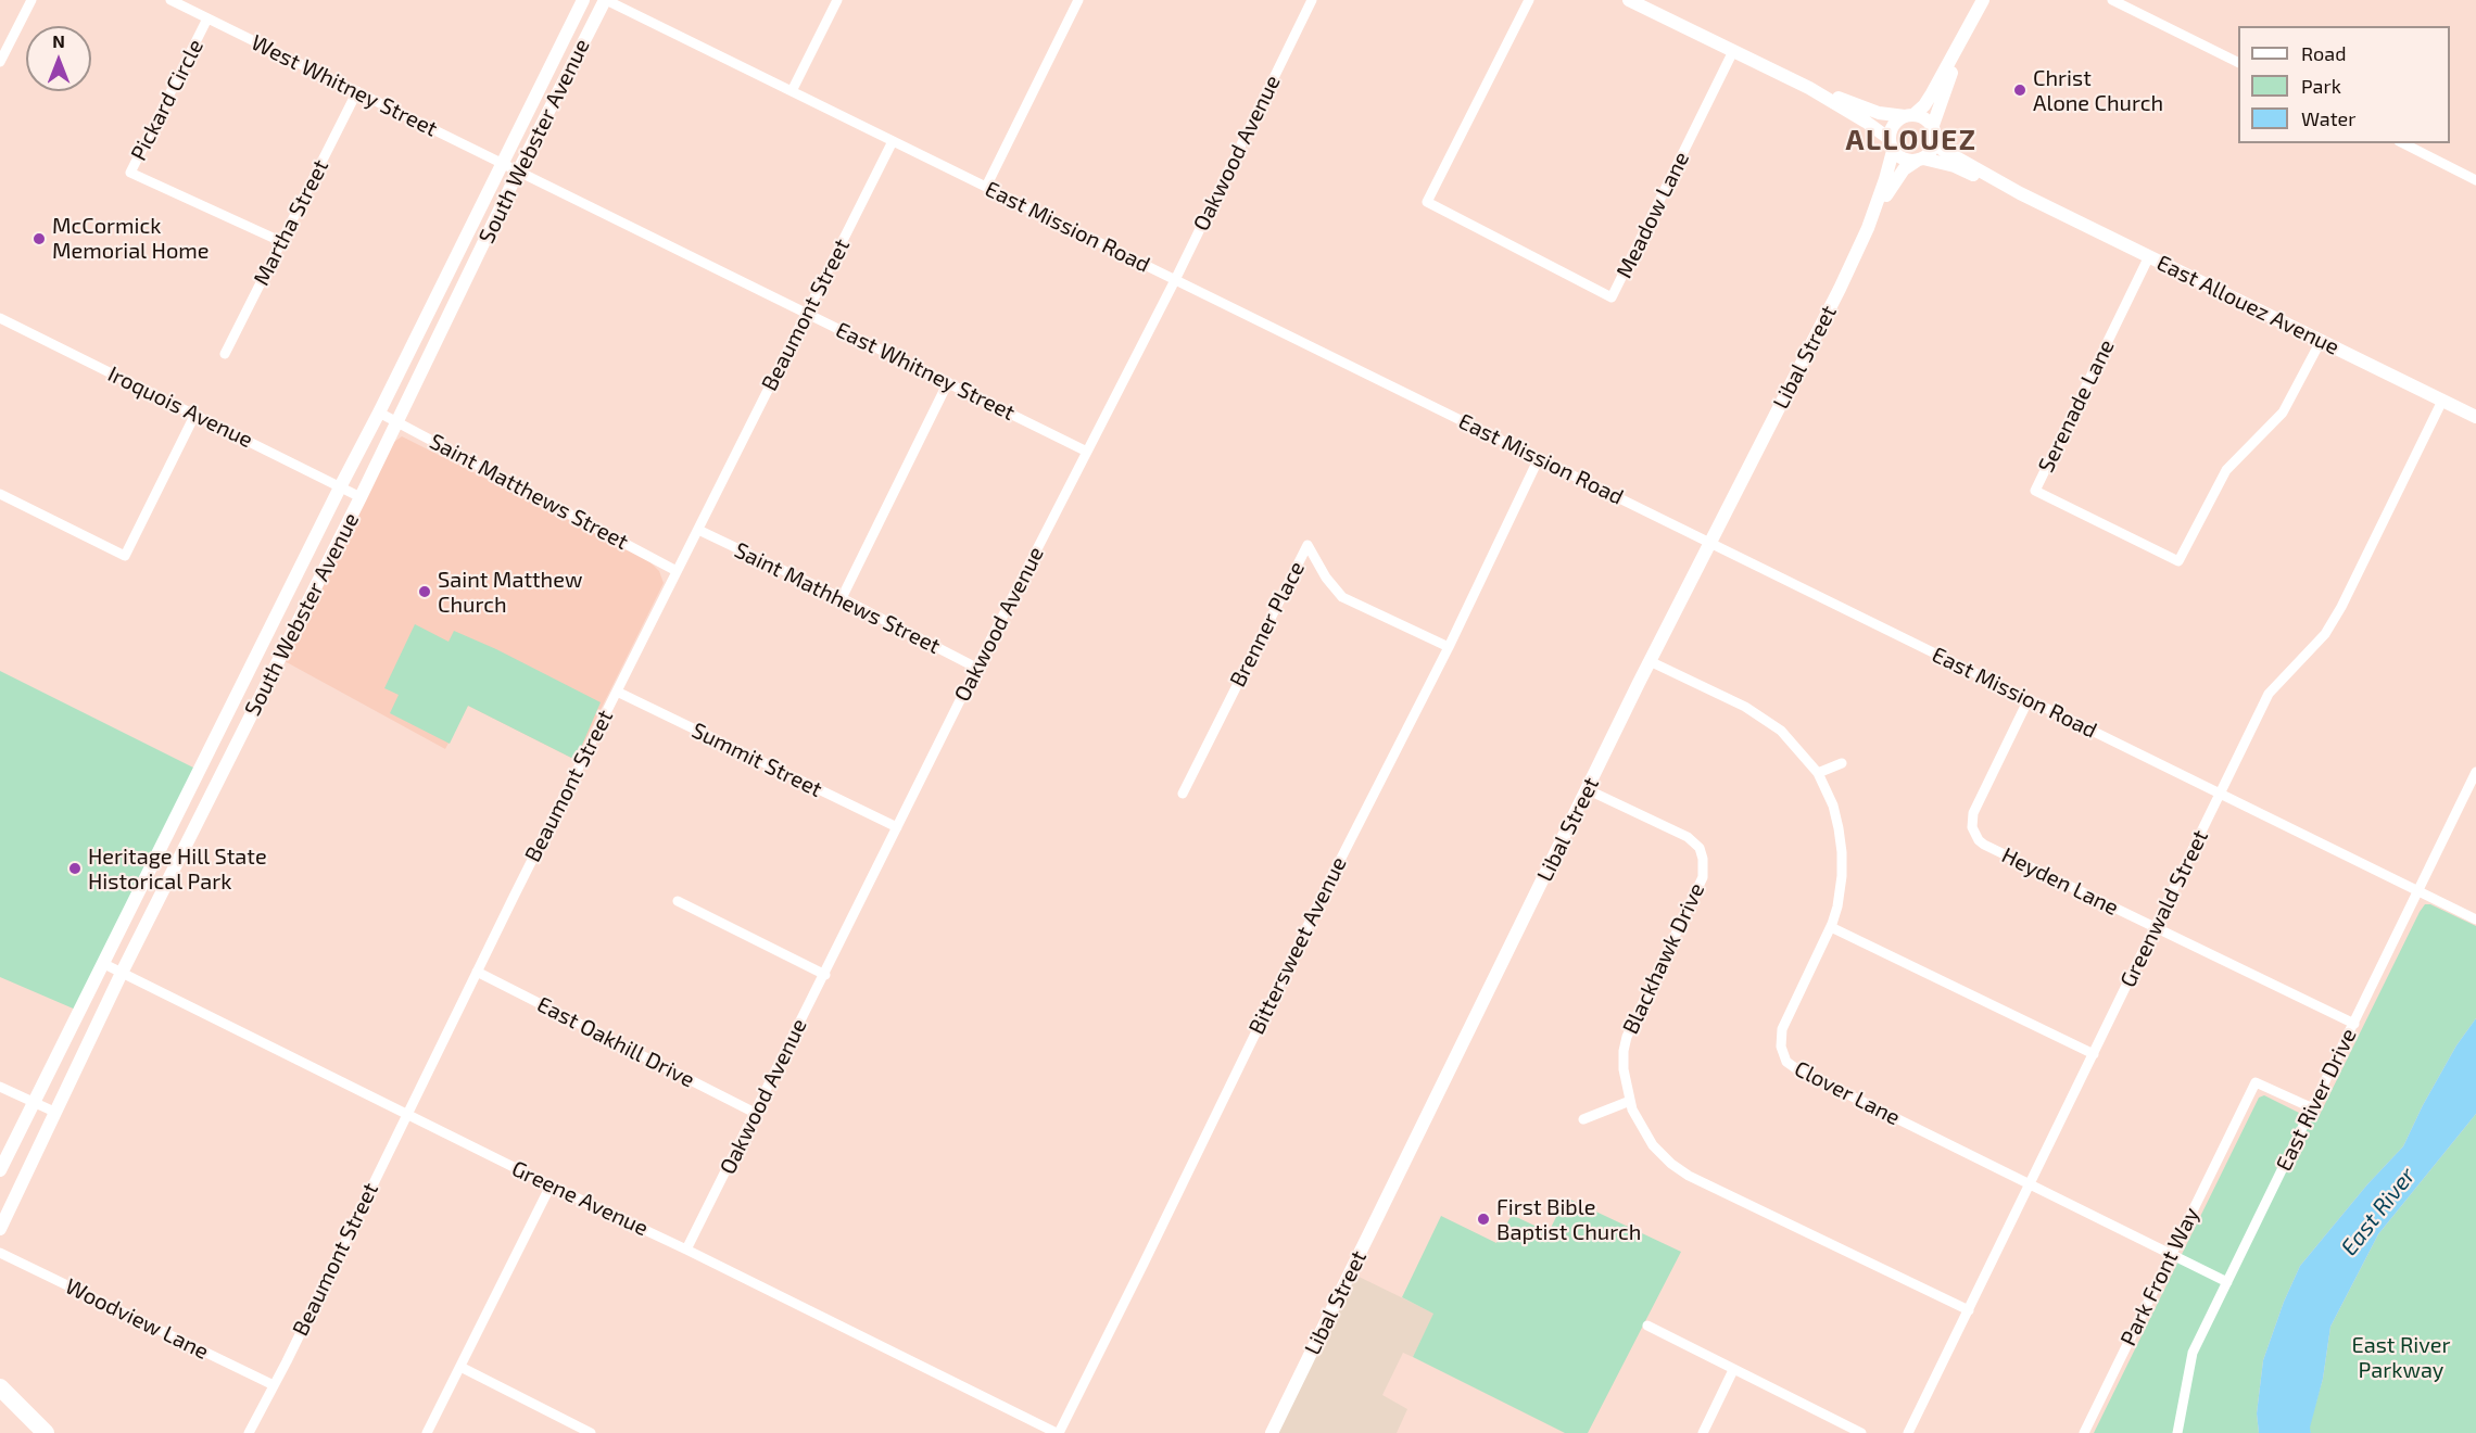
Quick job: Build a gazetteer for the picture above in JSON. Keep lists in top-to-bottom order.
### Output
{
  "streets": {
    "street": [
      "West Whitney Street",
      "Pickard Circle",
      "South Webster Avenue",
      "Oakwood Avenue",
      "Meadow Lane",
      "Martha Street",
      "East Mission Road",
      "East Allouez Avenue",
      "Beaumont Street",
      "Libal Street",
      "East Whitney Street",
      "Serenade Lane",
      "Iroquois Avenue",
      "Saint Matthews Street",
      "Saint Mathhews Street",
      "Brenner Place",
      "Summit Street",
      "Heyden Lane",
      "Greenwald Street",
      "Bittersweet Avenue",
      "Blackhawk Drive",
      "East Oakhill Drive",
      "Clover Lane",
      "East River Drive",
      "Greene Avenue",
      "Park Front Way",
      "Woodview Lane"
    ]
  },
  "crossings": [
    ["West Whitney Street", "Pickard Circle"],
    ["West Whitney Street", "South Webster Avenue"],
    ["West Whitney Street", "Martha Street"],
    ["West Whitney Street", "East Whitney Street"],
    ["Pickard Circle", "Martha Street"],
    ["South Webster Avenue", "East Mission Road"],
    ["South Webster Avenue", "East Whitney Street"],
    ["South Webster Avenue", "Iroquois Avenue"],
    ["South Webster Avenue", "Saint Matthews Street"],
    ["South Webster Avenue", "Greene Avenue"],
    ["Oakwood Avenue", "East Mission Road"],
    ["Oakwood Avenue", "East Whitney Street"],
    ["Oakwood Avenue", "Saint Mathhews Street"],
    ["Oakwood Avenue", "Summit Street"],
    ["Oakwood Avenue", "East Oakhill Drive"],
    ["Oakwood Avenue", "Greene Avenue"],
    ["East Mission Road", "Beaumont Street"],
    ["East Mission Road", "Libal Street"],
    ["East Mission Road", "Heyden Lane"],
    ["East Mission Road", "Greenwald Street"],
    ["East Mission Road", "Bittersweet Avenue"],
    ["East Mission Road", "East River Drive"],
    ["East Allouez Avenue", "Libal Street"],
    ["East Allouez Avenue", "Serenade Lane"],
    ["East Allouez Avenue", "Greenwald Street"],
    ["Beaumont Street", "East Whitney Street"],
    ["Beaumont Street", "Saint Matthews Street"],
    ["Beaumont Street", "Saint Mathhews Street"],
    ["Beaumont Street", "Summit Street"],
    ["Beaumont Street", "East Oakhill Drive"],
    ["Beaumont Street", "Greene Avenue"],
    ["Beaumont Street", "Woodview Lane"],
    ["Libal Street", "Blackhawk Drive"],
    ["Libal Street", "Clover Lane"],
    ["Brenner Place", "Bittersweet Avenue"],
    ["Heyden Lane", "Greenwald Street"],
    ["Heyden Lane", "East River Drive"],
    ["Greenwald Street", "Blackhawk Drive"],
    ["Greenwald Street", "Clover Lane"],
    ["Bittersweet Avenue", "Greene Avenue"],
    ["Clover Lane", "East River Drive"],
    ["Clover Lane", "Park Front Way"],
    ["East River Drive", "Park Front Way"]
  ],
  "districts": ["ALLOUEZ"],
  "water": ["East River"],
  "parks": ["East River Parkway"],
  "places": [
    "Christ Alone Church",
    "McCormick Memorial Home",
    "Saint Matthew Church",
    "Heritage Hill State Historical Park",
    "First Bible Baptist Church"
  ],
  "legend": ["Road", "Park", "Water"],
  "north": "top"
}
